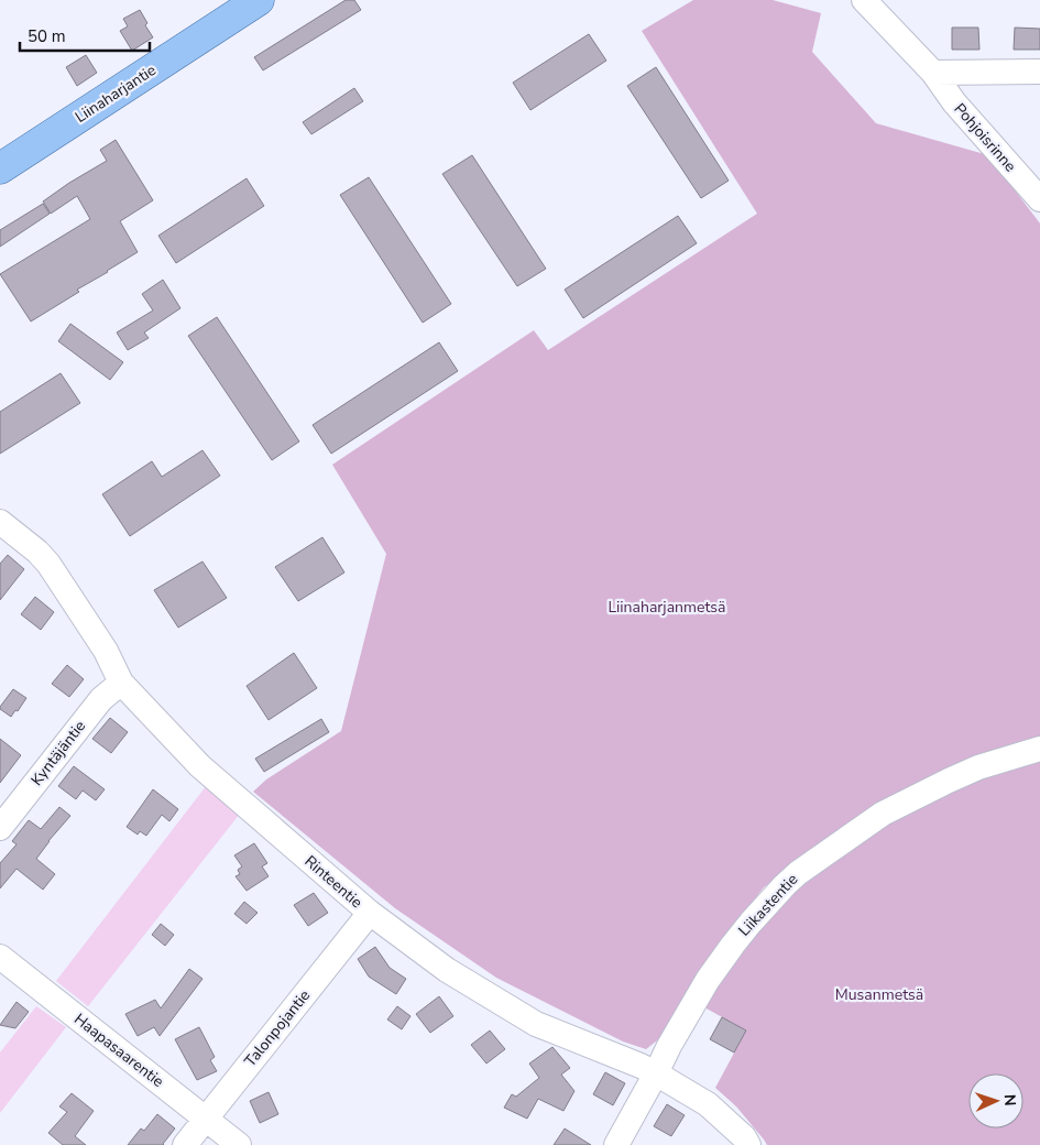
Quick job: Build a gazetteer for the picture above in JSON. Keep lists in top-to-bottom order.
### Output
{
  "streets": {
    "main road": ["Liinaharjantie"],
    "street": [
      "Pohjoisrinne",
      "Kyntäjäntie",
      "Rinteentie",
      "Liikastentie",
      "Talonpojantie",
      "Haapasaarentie"
    ]
  },
  "crossings": [
    ["Kyntäjäntie", "Rinteentie"],
    ["Rinteentie", "Liikastentie"],
    ["Rinteentie", "Talonpojantie"],
    ["Talonpojantie", "Haapasaarentie"]
  ],
  "parks": ["Liinaharjanmetsä", "Musanmetsä"],
  "scale_bar": "50 m",
  "north": "right"
}
